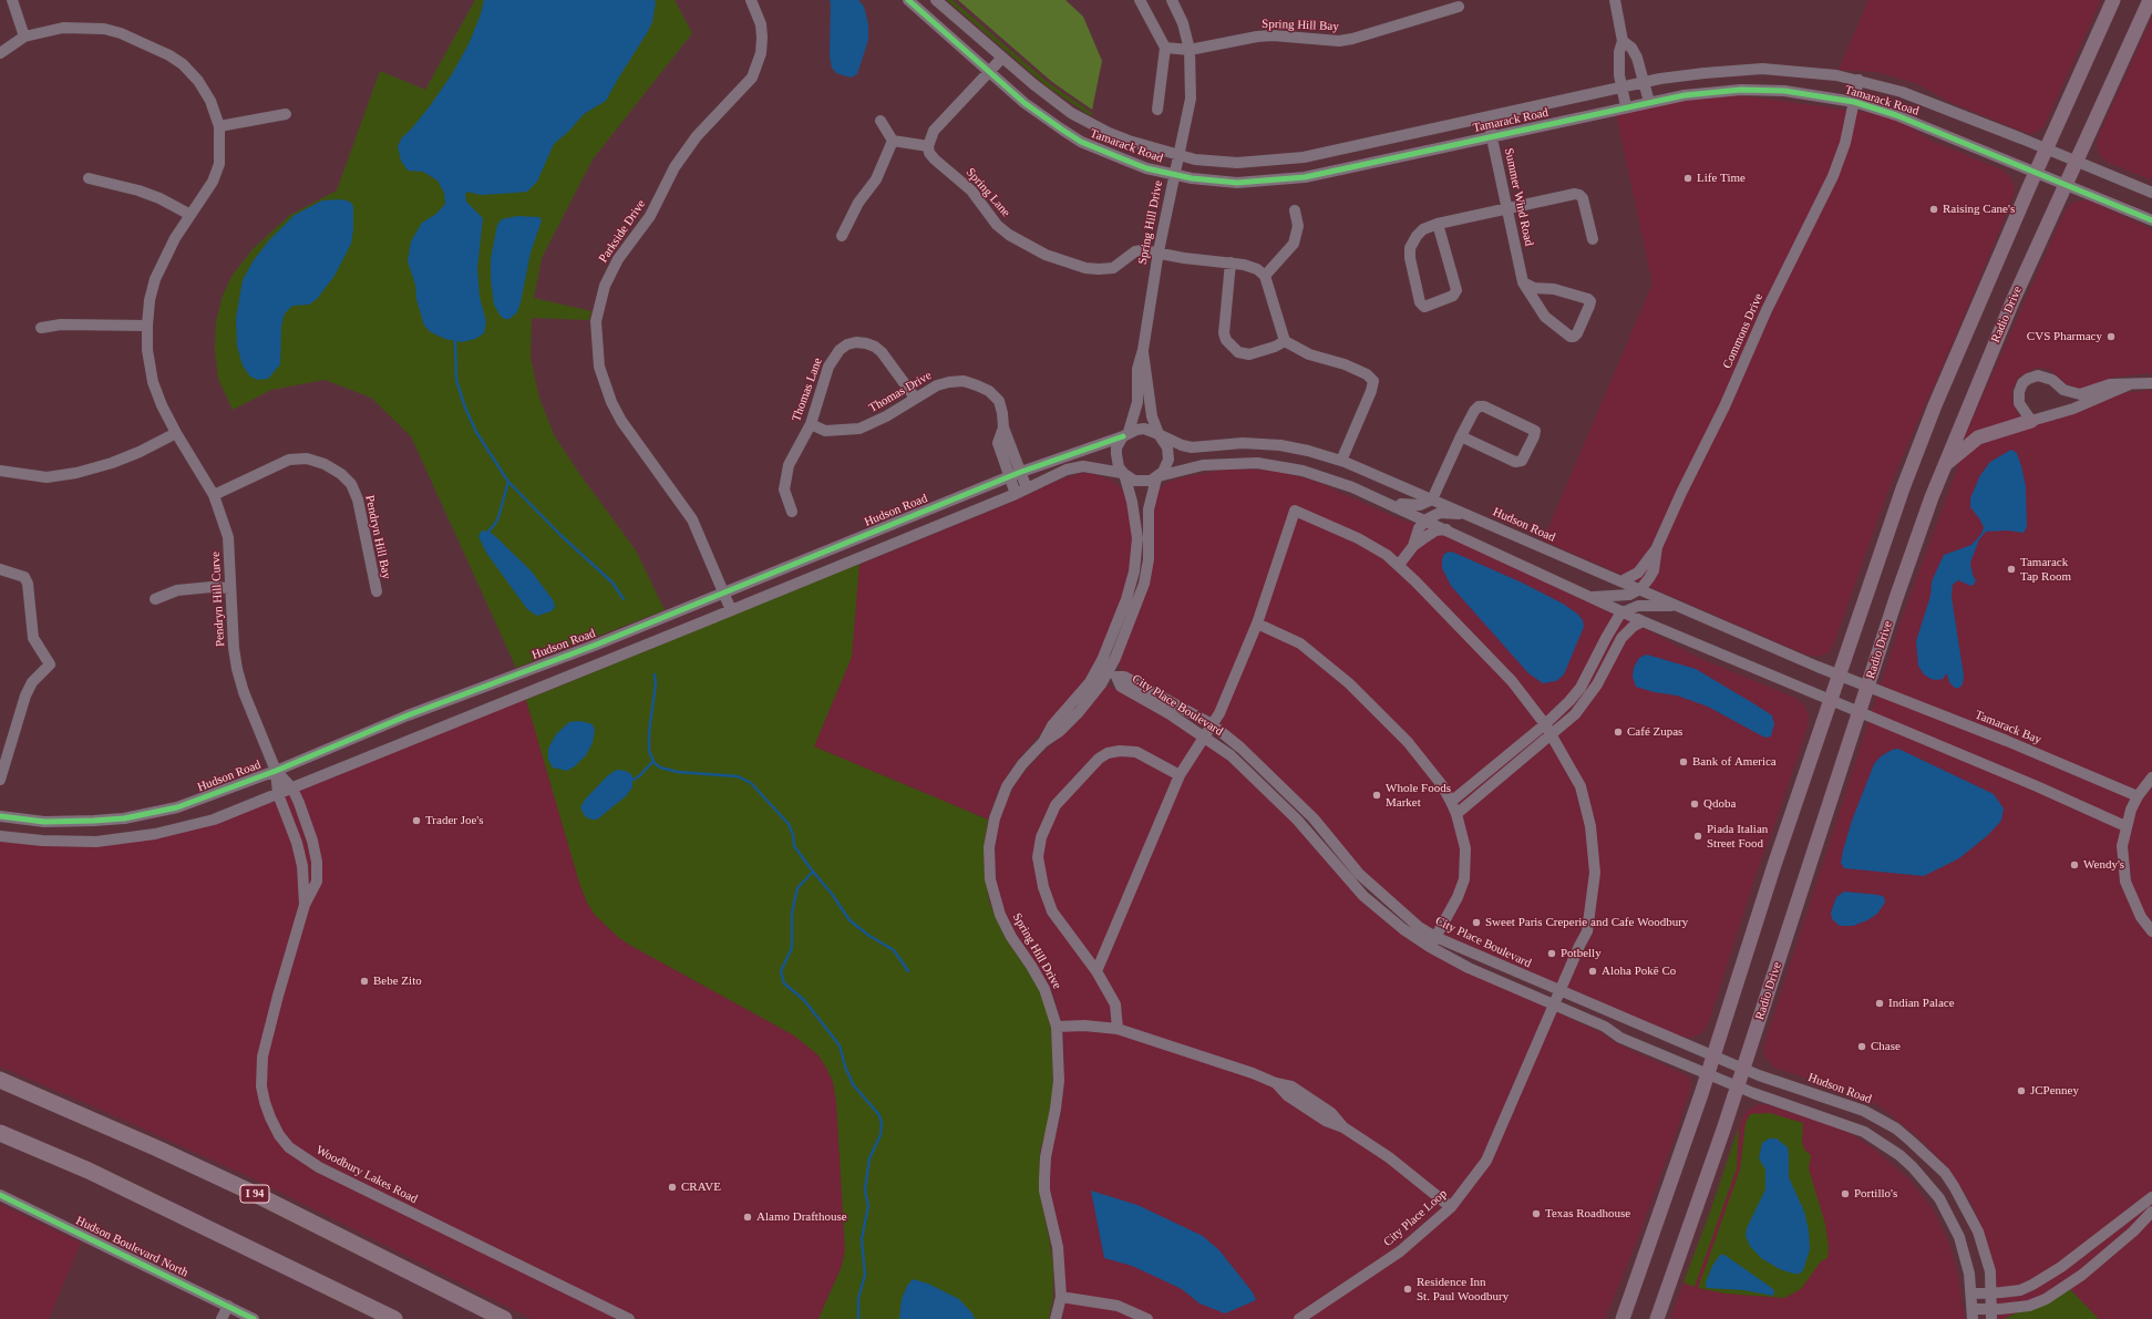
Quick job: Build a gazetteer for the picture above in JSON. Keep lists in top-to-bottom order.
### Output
{
  "streets": {
    "highway": ["I 94"],
    "main road": ["Radio Drive"],
    "street": [
      "Spring Hill Bay",
      "Tamarack Road",
      "Spring Lane",
      "Summer Wind Road",
      "Spring Hill Drive",
      "Parkside Drive",
      "Commons Drive",
      "Thomas Lane",
      "Thomas Drive",
      "Hudson Road",
      "Pendryn Hill Bay",
      "Pendryn Hill Curve",
      "City Place Boulevard",
      "Tamarack Bay",
      "Woodbury Lakes Road",
      "City Place Loop",
      "Hudson Boulevard North"
    ]
  },
  "crossings": [
    ["Spring Hill Bay", "Spring Hill Drive"],
    ["Tamarack Road", "Summer Wind Road"],
    ["Tamarack Road", "Spring Hill Drive"],
    ["Tamarack Road", "Radio Drive"],
    ["Tamarack Road", "Commons Drive"],
    ["Spring Lane", "Spring Hill Drive"],
    ["Spring Hill Drive", "Hudson Road"],
    ["Spring Hill Drive", "City Place Boulevard"],
    ["Parkside Drive", "Hudson Road"],
    ["Radio Drive", "Hudson Road"],
    ["Radio Drive", "Tamarack Bay"],
    ["Commons Drive", "Hudson Road"],
    ["Thomas Lane", "Thomas Drive"],
    ["Thomas Drive", "Hudson Road"],
    ["Hudson Road", "Pendryn Hill Curve"],
    ["Hudson Road", "City Place Boulevard"],
    ["Hudson Road", "Tamarack Bay"],
    ["Hudson Road", "Woodbury Lakes Road"],
    ["Pendryn Hill Bay", "Pendryn Hill Curve"],
    ["Pendryn Hill Curve", "Woodbury Lakes Road"],
    ["City Place Boulevard", "City Place Loop"]
  ],
  "places": [
    "Life Time",
    "Raising Cane's",
    "CVS Pharmacy",
    "Tamarack Tap Room",
    "Café Zupas",
    "Bank of America",
    "Whole Foods Market",
    "Qdoba",
    "Trader Joe's",
    "Piada Italian Street Food",
    "Wendy's",
    "Sweet Paris Creperie and Cafe Woodbury",
    "Potbelly",
    "Aloha Pokē Co",
    "Bebe Zito",
    "Indian Palace",
    "Chase",
    "JCPenney",
    "CRAVE",
    "Portillo's",
    "Texas Roadhouse",
    "Alamo Drafthouse",
    "Residence Inn St. Paul Woodbury"
  ]
}
